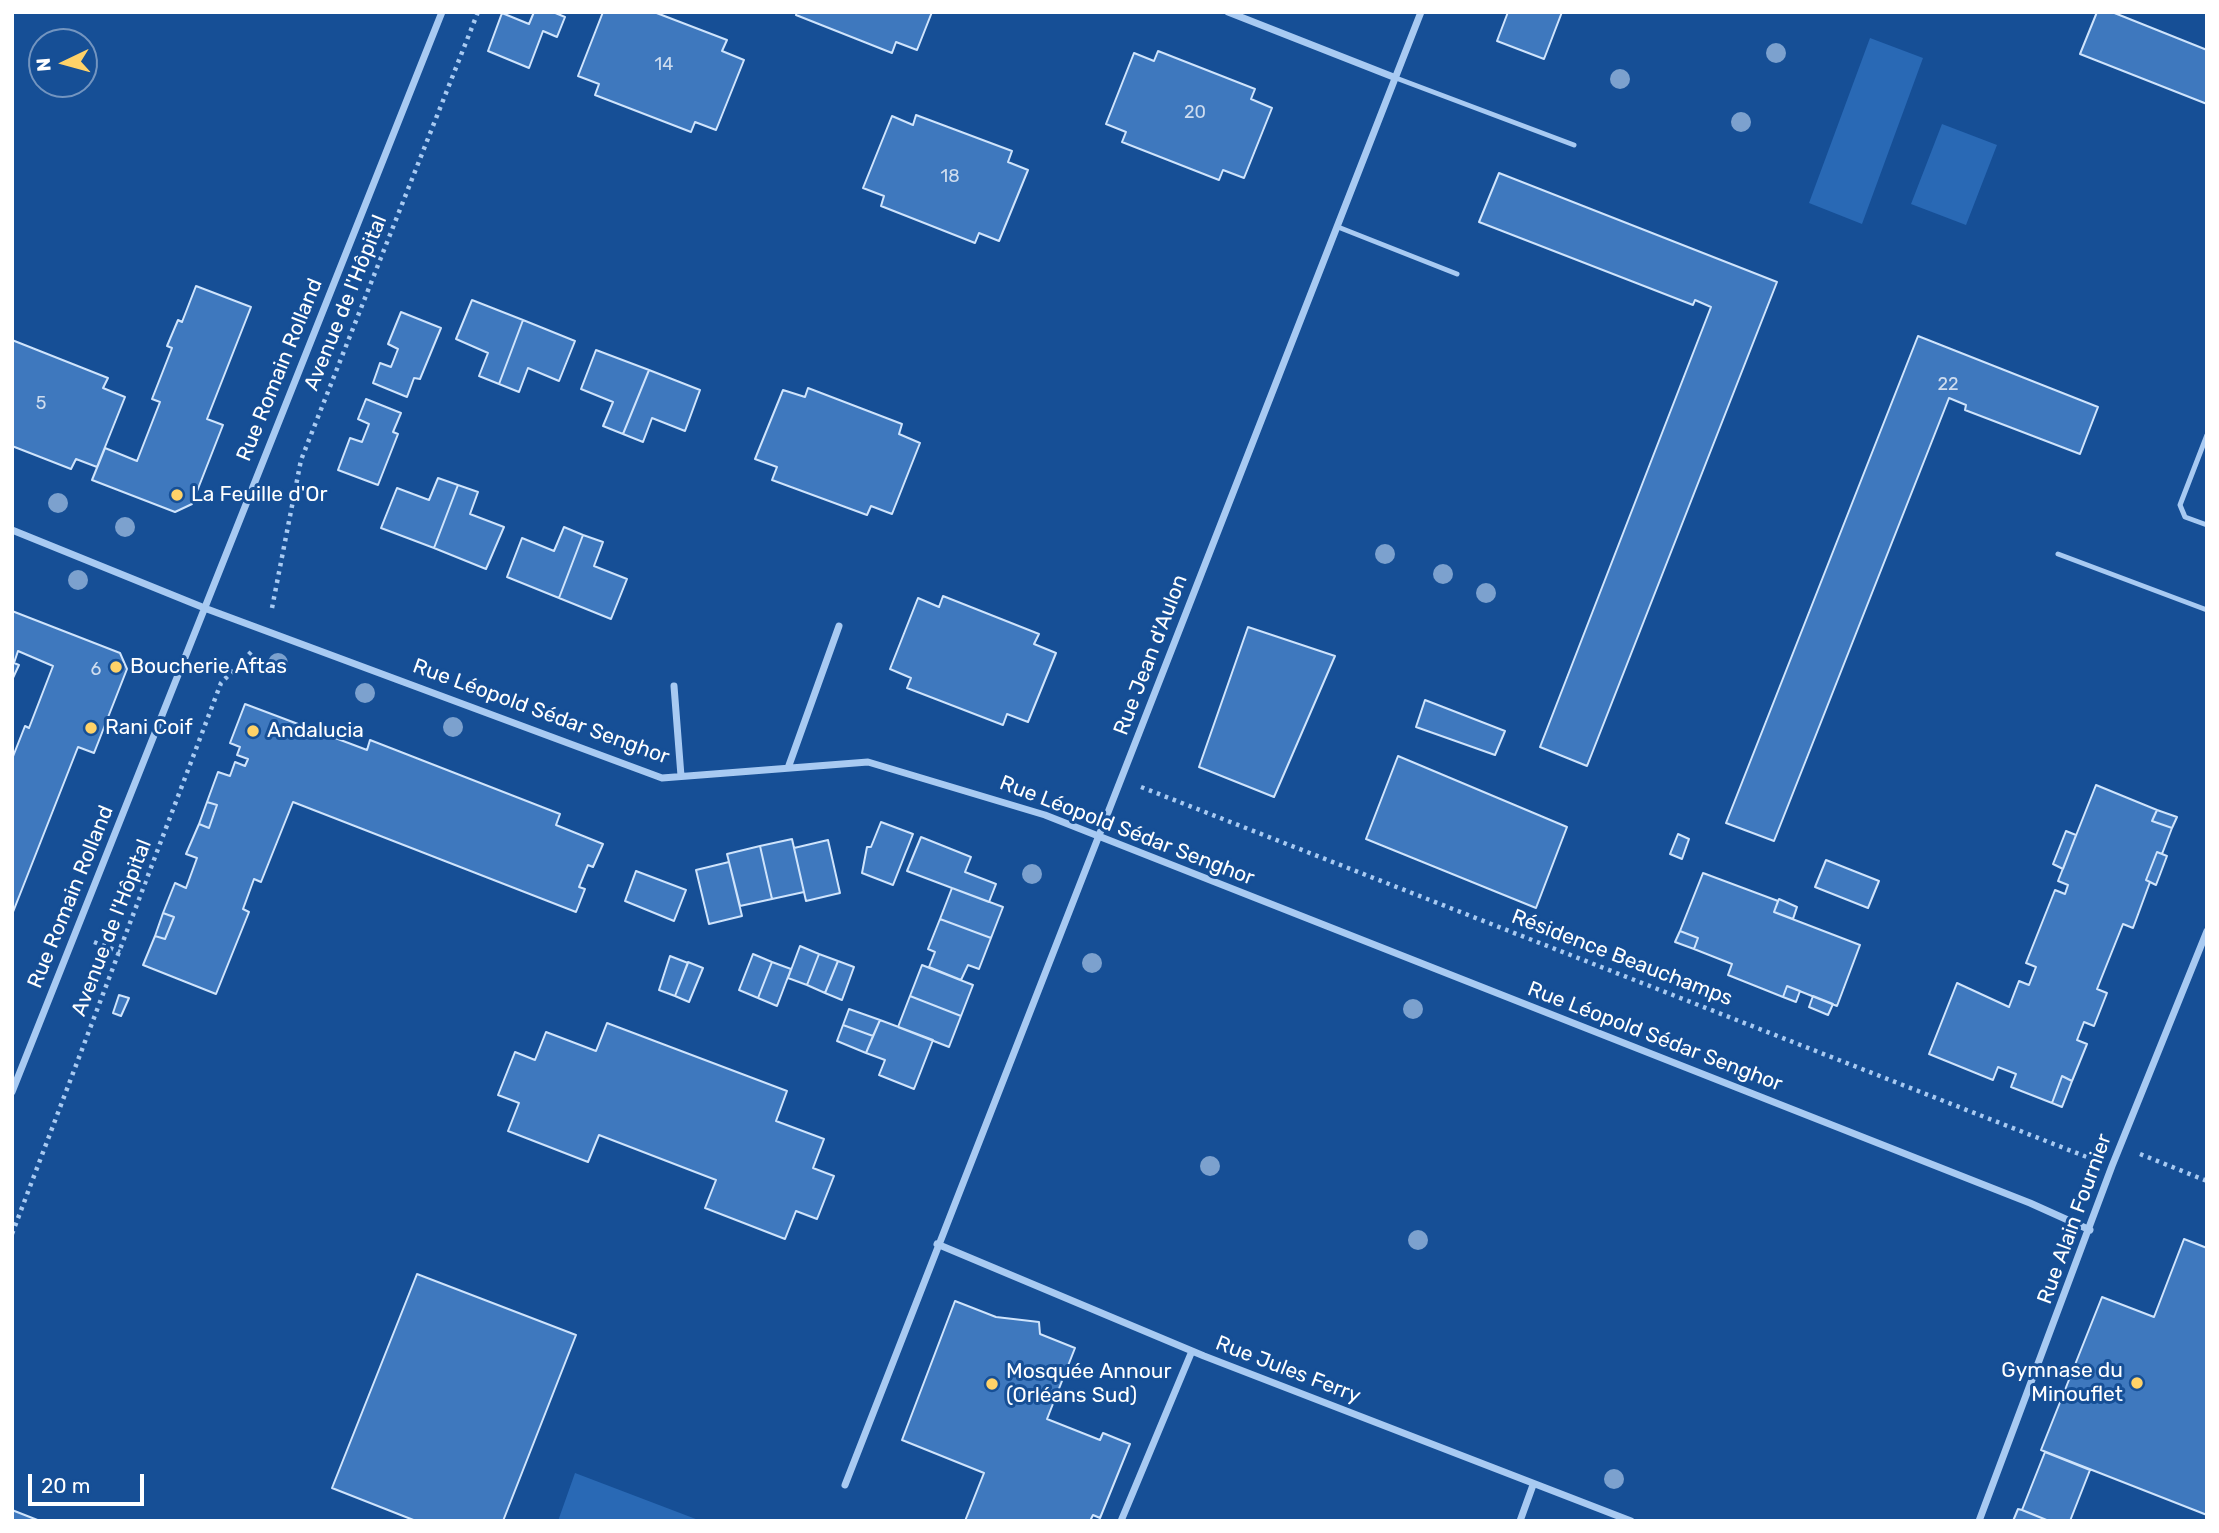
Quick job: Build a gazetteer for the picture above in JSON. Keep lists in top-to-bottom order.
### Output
{
  "streets": {
    "street": [
      "Rue Romain Rolland",
      "Rue Jean d'Aulon",
      "Rue Léopold Sédar Senghor",
      "Rue Alain Fournier",
      "Rue Jules Ferry"
    ],
    "path": ["Avenue de l'Hôpital", "Résidence Beauchamps"]
  },
  "crossings": [
    ["Rue Romain Rolland", "Rue Léopold Sédar Senghor"],
    ["Rue Jean d'Aulon", "Rue Léopold Sédar Senghor"],
    ["Rue Jean d'Aulon", "Résidence Beauchamps"],
    ["Rue Jean d'Aulon", "Rue Jules Ferry"],
    ["Rue Léopold Sédar Senghor", "Rue Alain Fournier"],
    ["Résidence Beauchamps", "Rue Alain Fournier"]
  ],
  "places": [
    "La Feuille d'Or",
    "Boucherie Aftas",
    "Rani Coif",
    "Andalucia",
    "Gymnase du Minouflet",
    "Mosquée Annour (Orléans Sud)"
  ],
  "house_numbers": [
    "14",
    "20",
    "18",
    "22",
    "5",
    "6"
  ],
  "scale_bar": "20 m",
  "north": "left"
}
